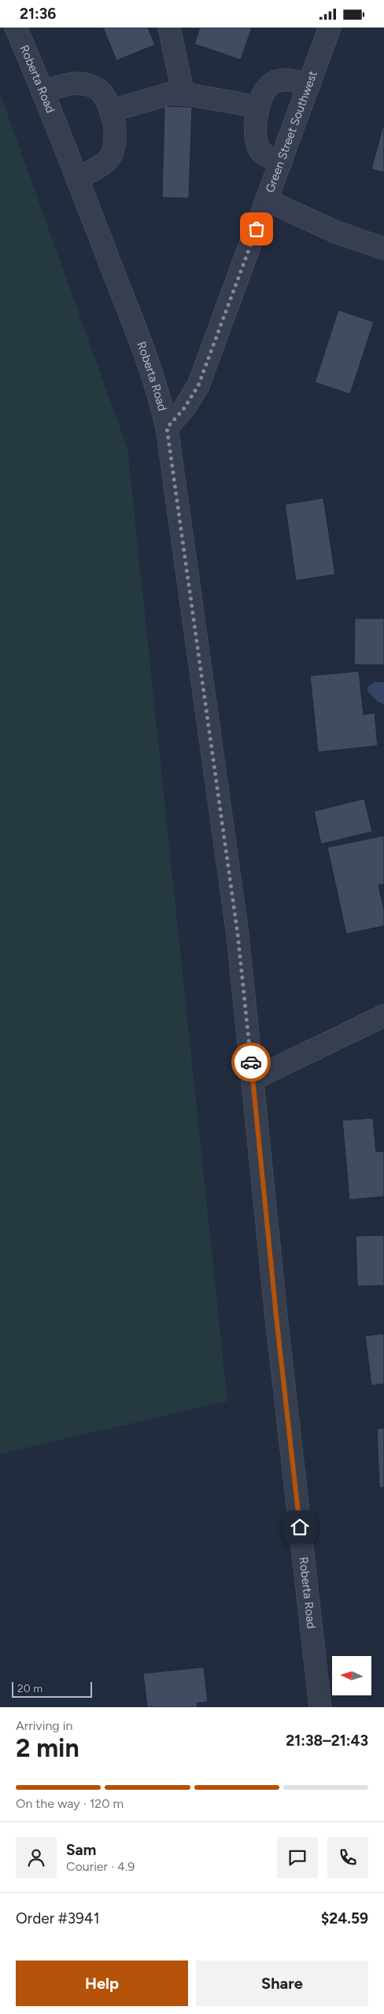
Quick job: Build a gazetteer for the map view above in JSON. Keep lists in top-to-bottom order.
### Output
{
  "streets": {
    "street": ["Roberta Road", "Green Street Southwest"]
  },
  "crossings": [
    ["Roberta Road", "Green Street Southwest"]
  ],
  "scale_bar": "20 m",
  "north": "left",
  "page": {
    "status": "21:36",
    "scale": "20 m",
    "heading": ["2 min", "Arriving in", "21:38–21:43"],
    "panel": [
      "Sam",
      "Courier · 4.9",
      "Order #3941",
      "$24.59"
    ],
    "bar": "On the way · 120 m",
    "buttons": ["Help", "Share"]
  }
}
